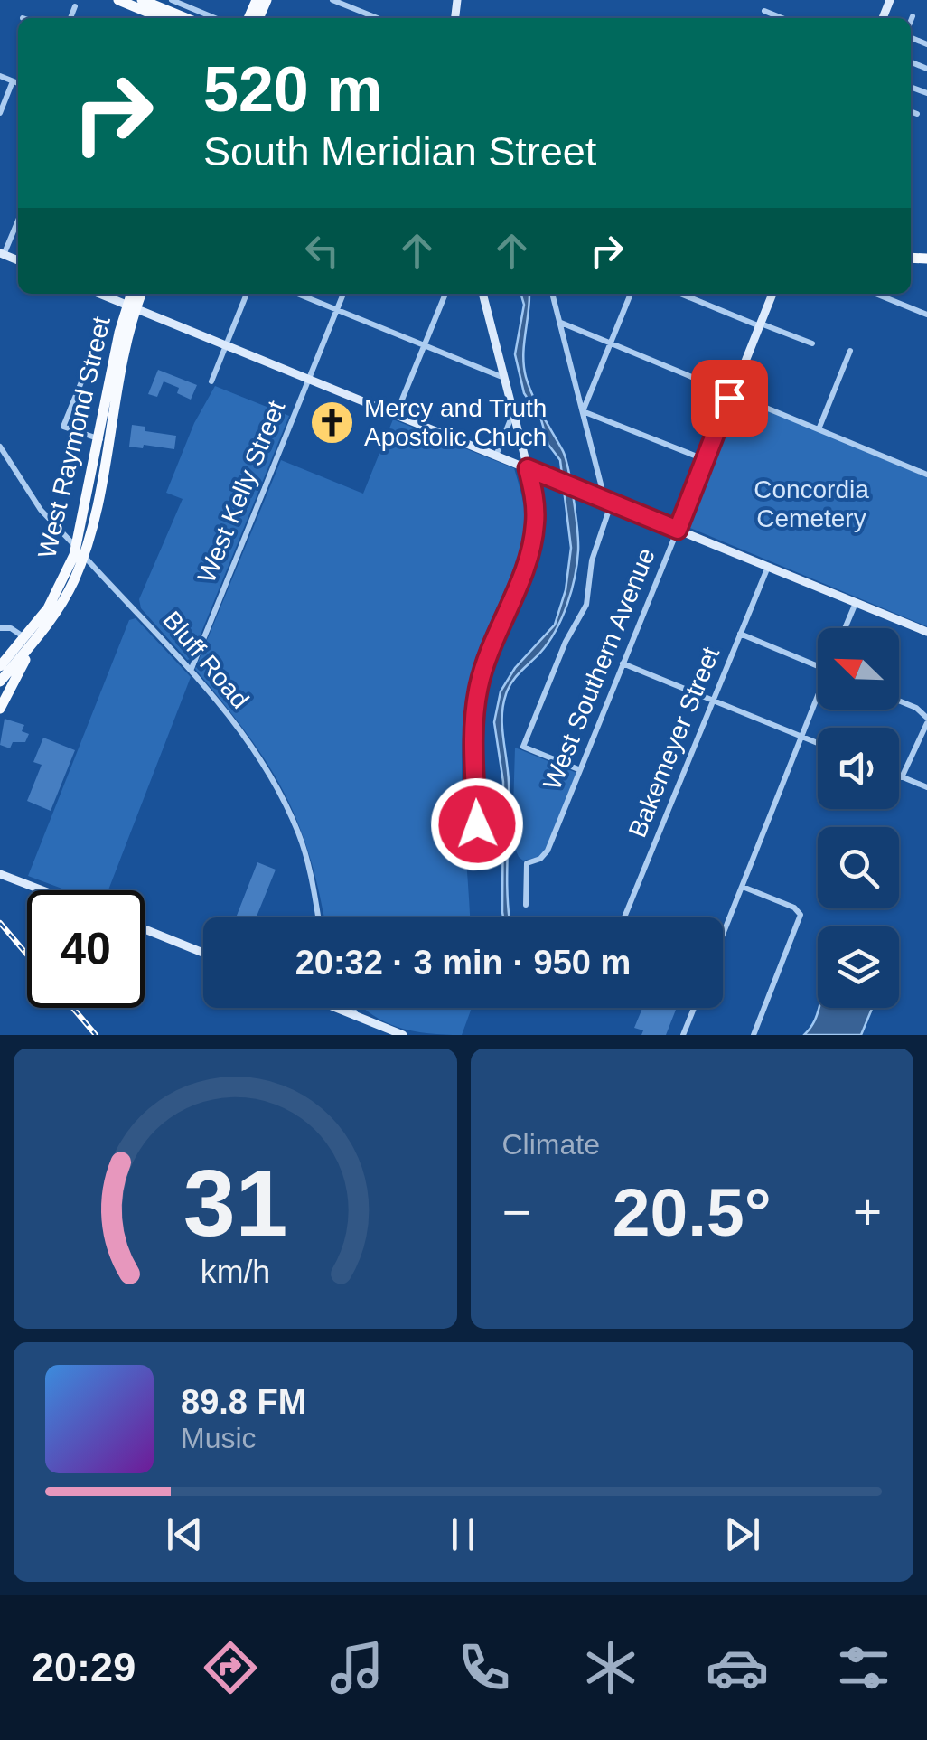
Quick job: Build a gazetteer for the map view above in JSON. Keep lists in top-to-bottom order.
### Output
{
  "streets": {
    "main road": ["West Raymond Street"],
    "street": [
      "West Kelly Street",
      "Bluff Road",
      "West Southern Avenue",
      "Bakemeyer Street"
    ]
  },
  "crossings": [
    ["West Raymond Street", "Bluff Road"],
    ["West Kelly Street", "Bluff Road"]
  ],
  "parks": ["Concordia Cemetery"],
  "places": {
    "church": ["Mercy and Truth Apostolic Chuch"]
  },
  "north": "top left",
  "page": {
    "turn": ["520 m", "South Meridian Street"],
    "limit": "40",
    "trip": "20:32 · 3 min · 950 m",
    "tile": "Climate",
    "heat": ["−", "20.5°", "+"],
    "song": ["89.8 FM", "Music"],
    "tabs": "20:29",
    "gauge": ["31", "km/h"]
  }
}
